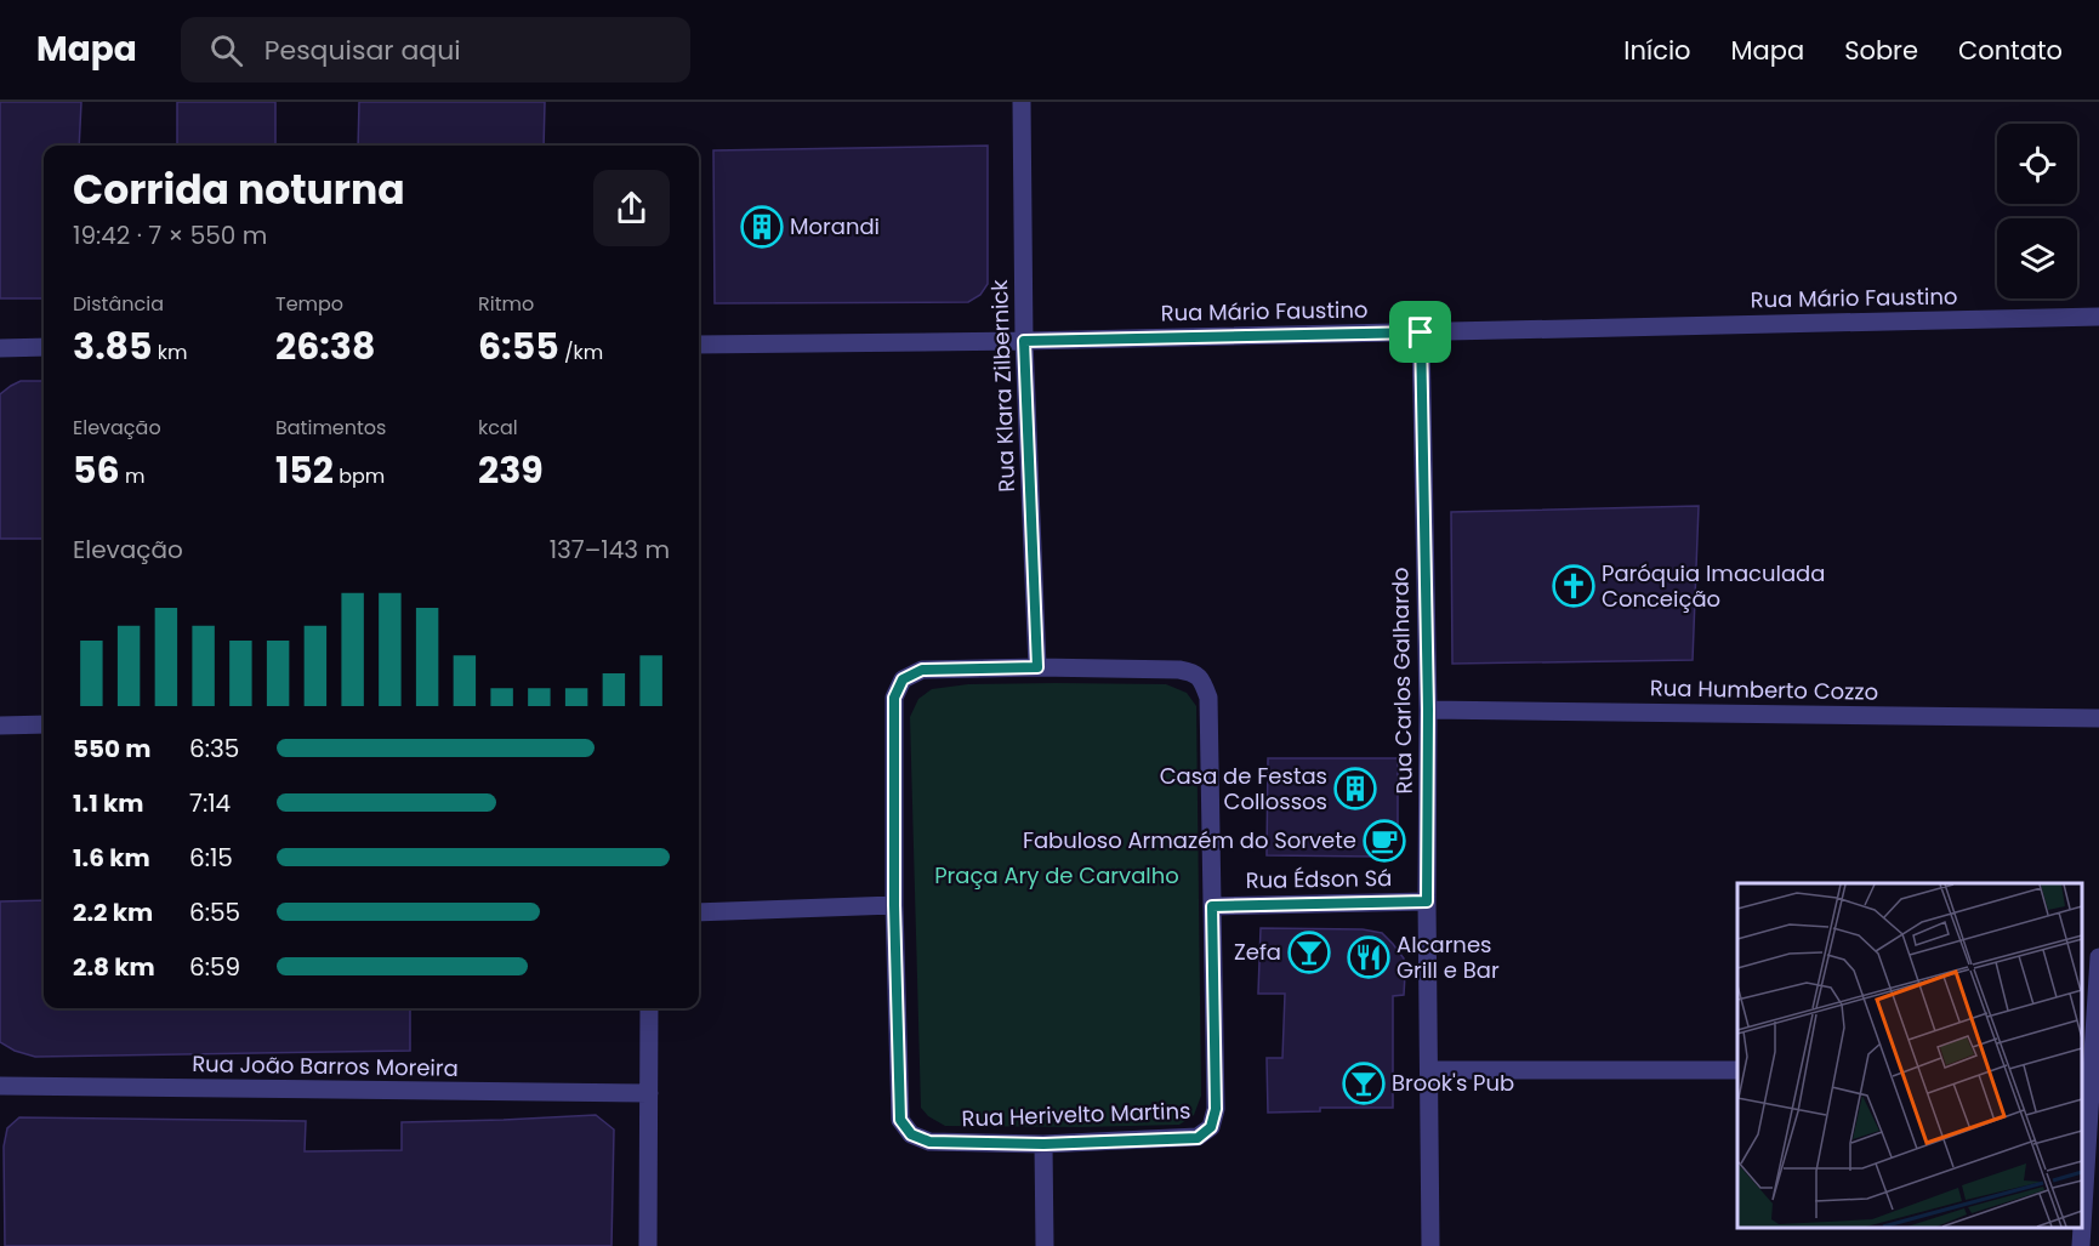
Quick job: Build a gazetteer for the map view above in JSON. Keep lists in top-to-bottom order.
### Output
{
  "streets": {
    "street": [
      "Rua Mário Faustino",
      "Rua Klara Zilbernick",
      "Rua Carlos Galhardo",
      "Rua Humberto Cozzo",
      "Rua Édson Sá",
      "Rua João Barros Moreira",
      "Rua Herivelto Martins"
    ]
  },
  "crossings": [
    ["Rua Mário Faustino", "Rua Klara Zilbernick"],
    ["Rua Mário Faustino", "Rua Carlos Galhardo"],
    ["Rua Klara Zilbernick", "Rua Herivelto Martins"],
    ["Rua Carlos Galhardo", "Rua Humberto Cozzo"],
    ["Rua Carlos Galhardo", "Rua Édson Sá"],
    ["Rua Édson Sá", "Rua Herivelto Martins"]
  ],
  "parks": ["Praça Ary de Carvalho"],
  "places": {
    "building": ["Morandi", "Casa de Festas Collossos"],
    "church": ["Paróquia Imaculada Conceição"],
    "cafe": ["Fabuloso Armazém do Sorvete"],
    "bar": ["Zefa", "Brook's Pub"],
    "restaurant": ["Alcarnes Grill e Bar"]
  },
  "page": {
    "header": "Mapa",
    "search": "Pesquisar aqui",
    "nav": [
      "Início",
      "Mapa",
      "Sobre",
      "Contato"
    ],
    "heading": ["Corrida noturna", "19:42 · 7 × 550 m"],
    "stats": [
      ["Distância", "3.85 km"],
      ["Tempo", "26:38"],
      ["Ritmo", "6:55 /km"],
      ["Elevação", "56 m"],
      ["Batimentos", "152 bpm"],
      ["kcal", "239"]
    ],
    "chart": ["Elevação", "137–143 m"],
    "list": [
      {
        "name": "550 m",
        "note": "6:35"
      },
      {
        "name": "1.1 km",
        "note": "7:14"
      },
      {
        "name": "1.6 km",
        "note": "6:15"
      },
      {
        "name": "2.2 km",
        "note": "6:55"
      },
      {
        "name": "2.8 km",
        "note": "6:59"
      }
    ]
  }
}
